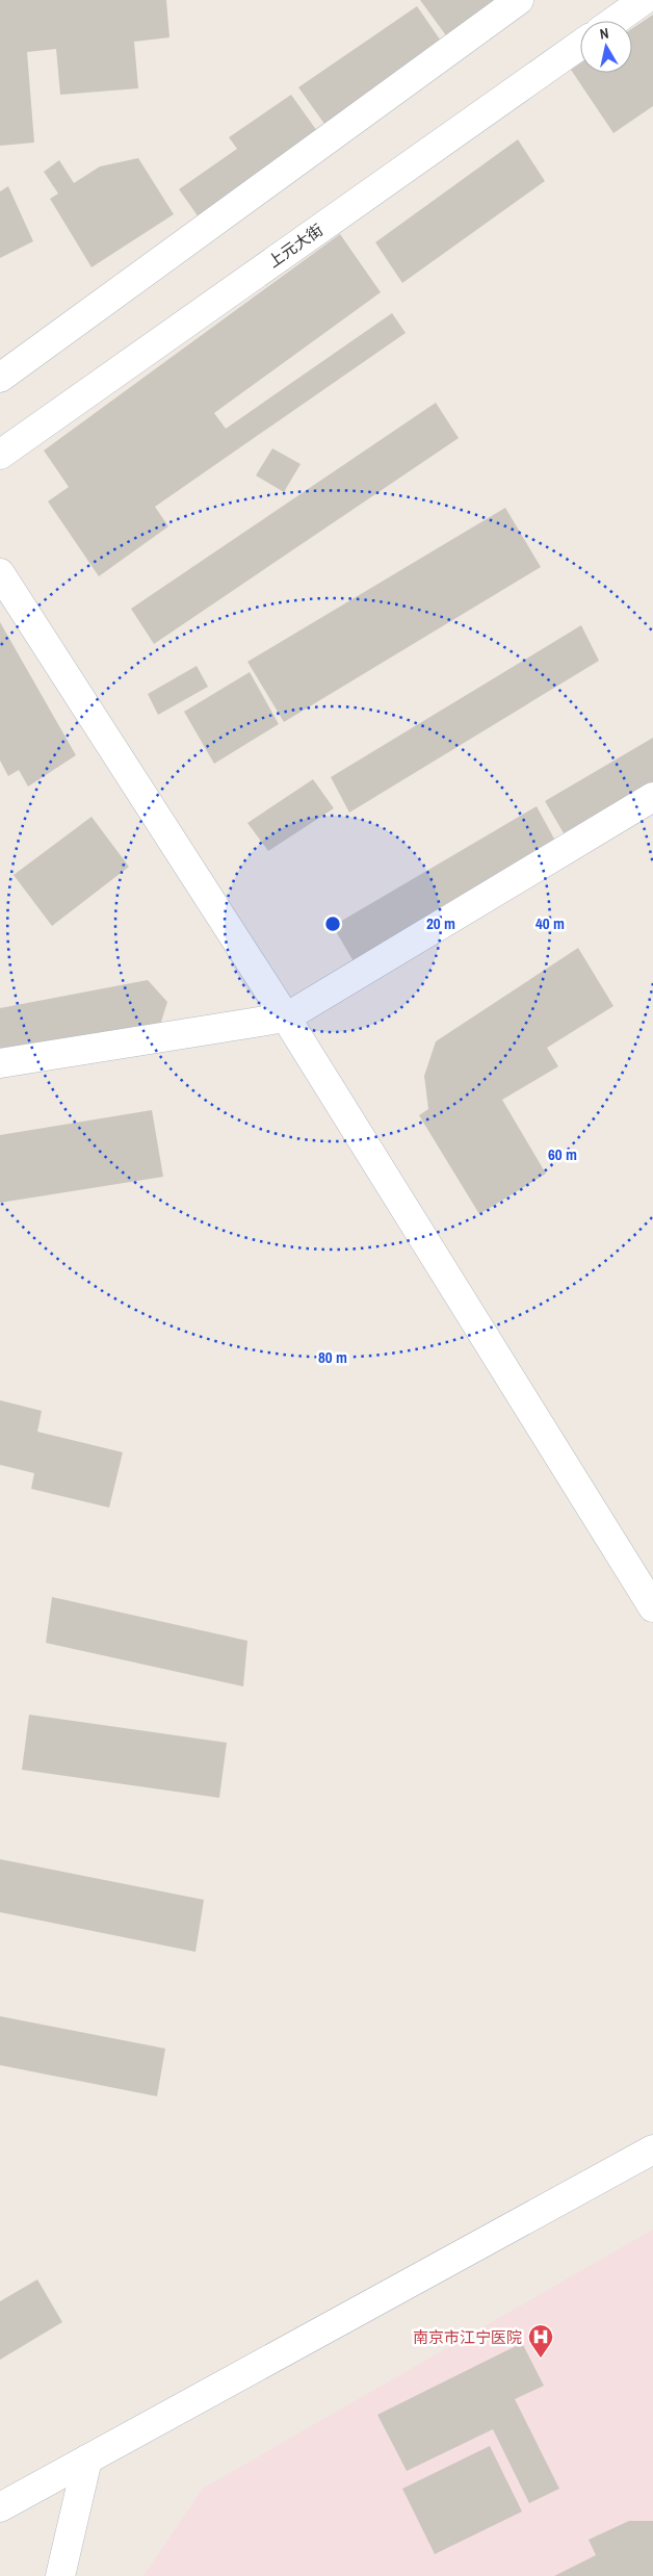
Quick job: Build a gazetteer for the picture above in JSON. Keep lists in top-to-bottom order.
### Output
{
  "streets": {
    "street": ["上元大街"]
  },
  "places": {
    "hospital": ["南京市江宁医院"]
  },
  "north": "top",
  "rings": [
    "20 m",
    "40 m",
    "60 m",
    "80 m"
  ]
}
